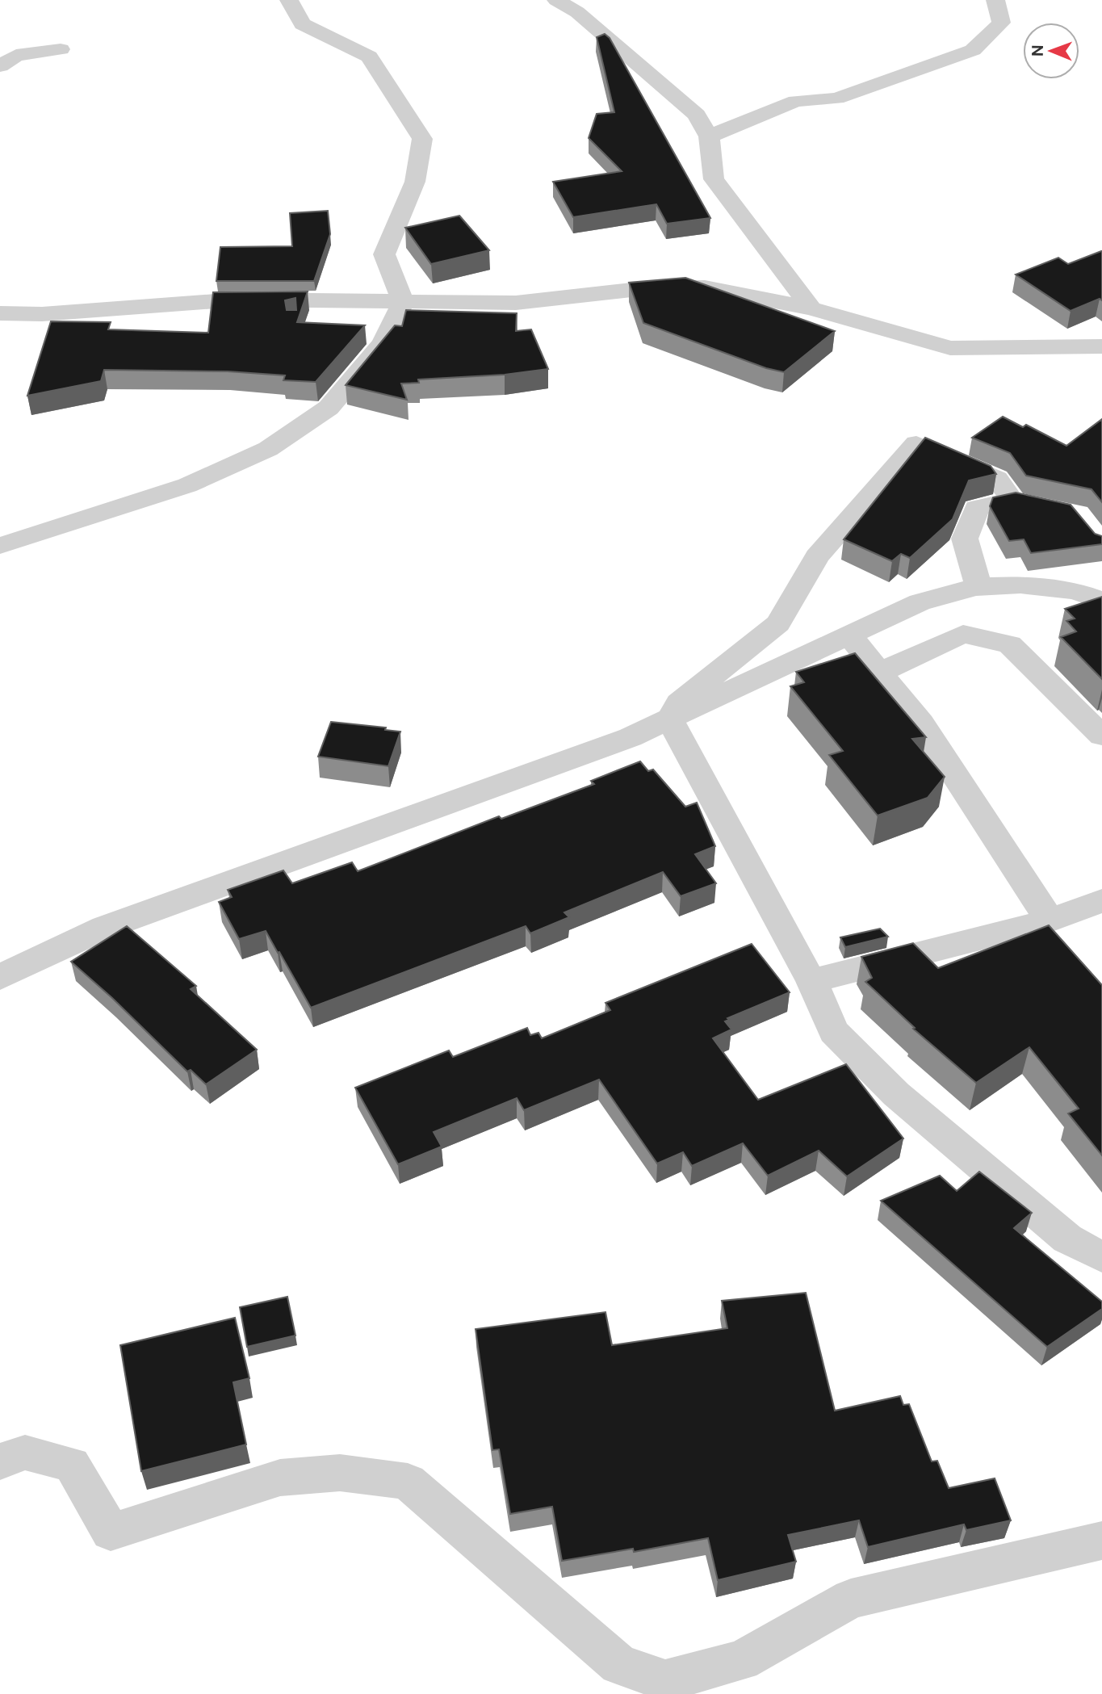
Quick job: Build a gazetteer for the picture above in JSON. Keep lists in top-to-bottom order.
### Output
{
  "north": "left"
}
